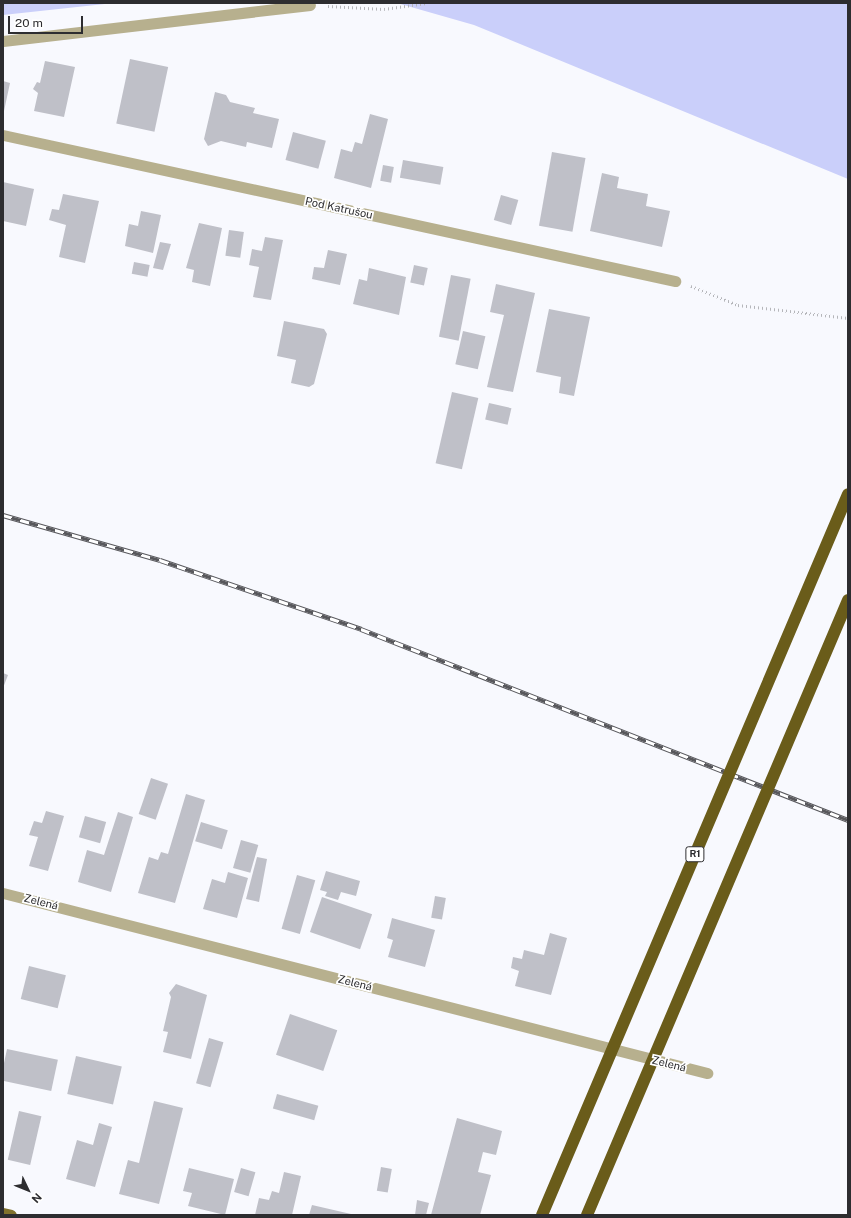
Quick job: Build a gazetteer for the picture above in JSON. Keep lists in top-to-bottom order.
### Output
{
  "streets": {
    "highway": ["R1"],
    "street": ["Pod Katrušou", "Zelená"]
  },
  "scale_bar": "20 m",
  "north": "bottom right"
}
